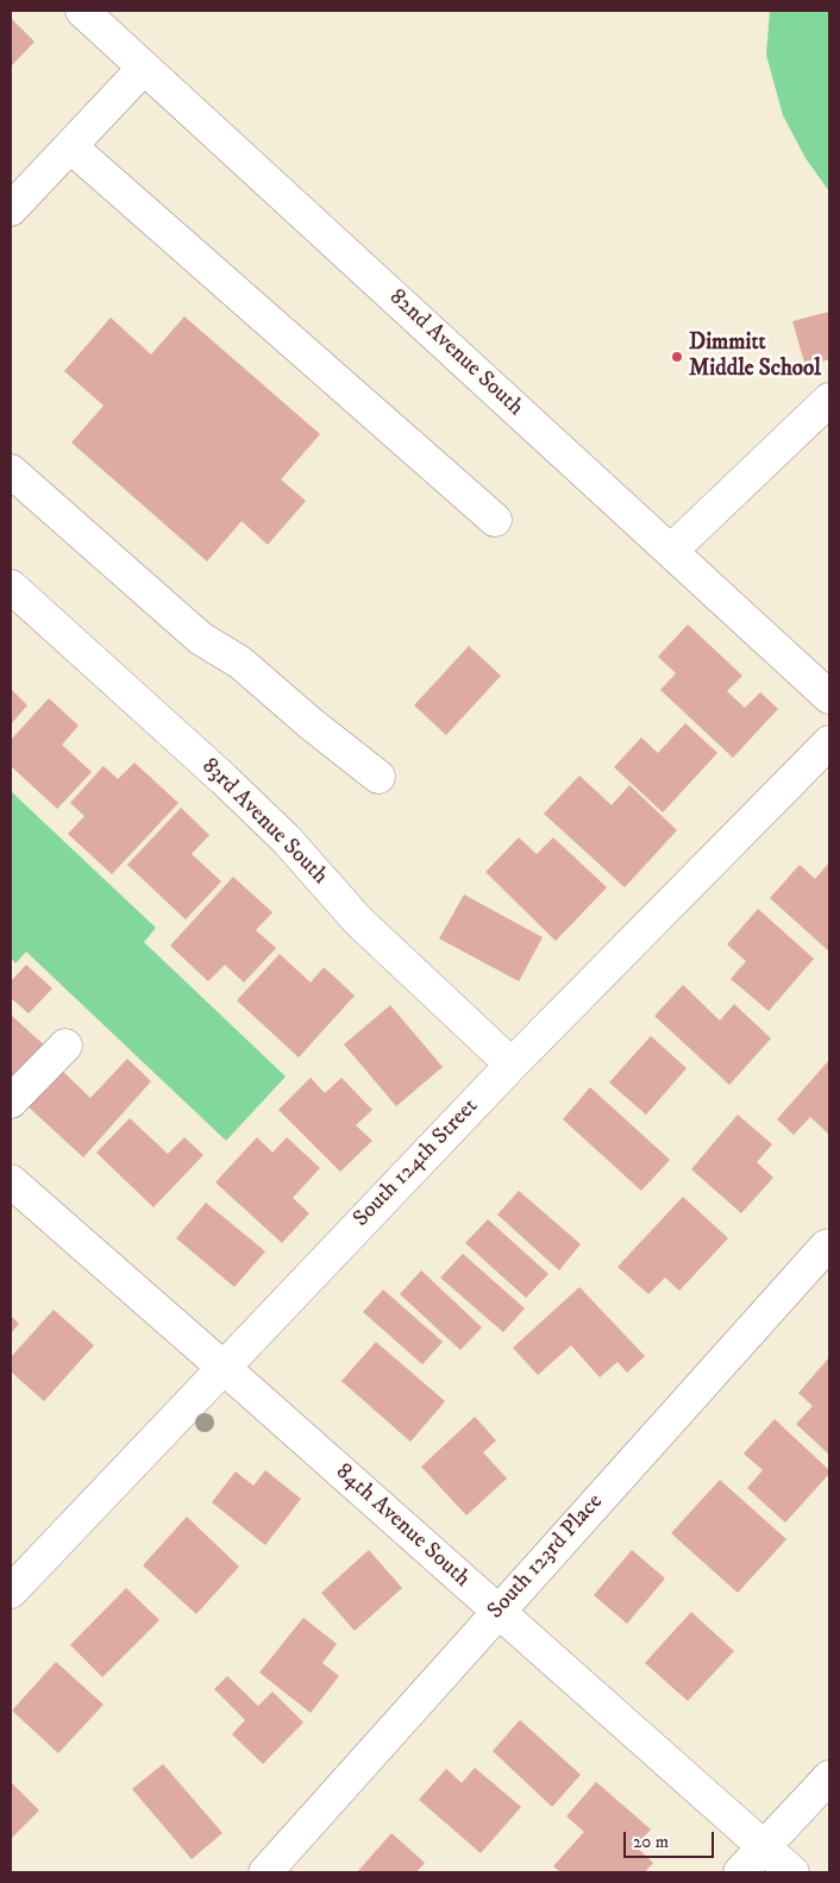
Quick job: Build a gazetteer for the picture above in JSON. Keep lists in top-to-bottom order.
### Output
{
  "streets": {
    "street": [
      "82nd Avenue South",
      "83rd Avenue South",
      "South 124th Street",
      "84th Avenue South",
      "South 123rd Place"
    ]
  },
  "crossings": [
    ["83rd Avenue South", "South 124th Street"],
    ["South 124th Street", "84th Avenue South"],
    ["84th Avenue South", "South 123rd Place"]
  ],
  "places": ["Dimmitt Middle School"],
  "scale_bar": "20 m"
}
